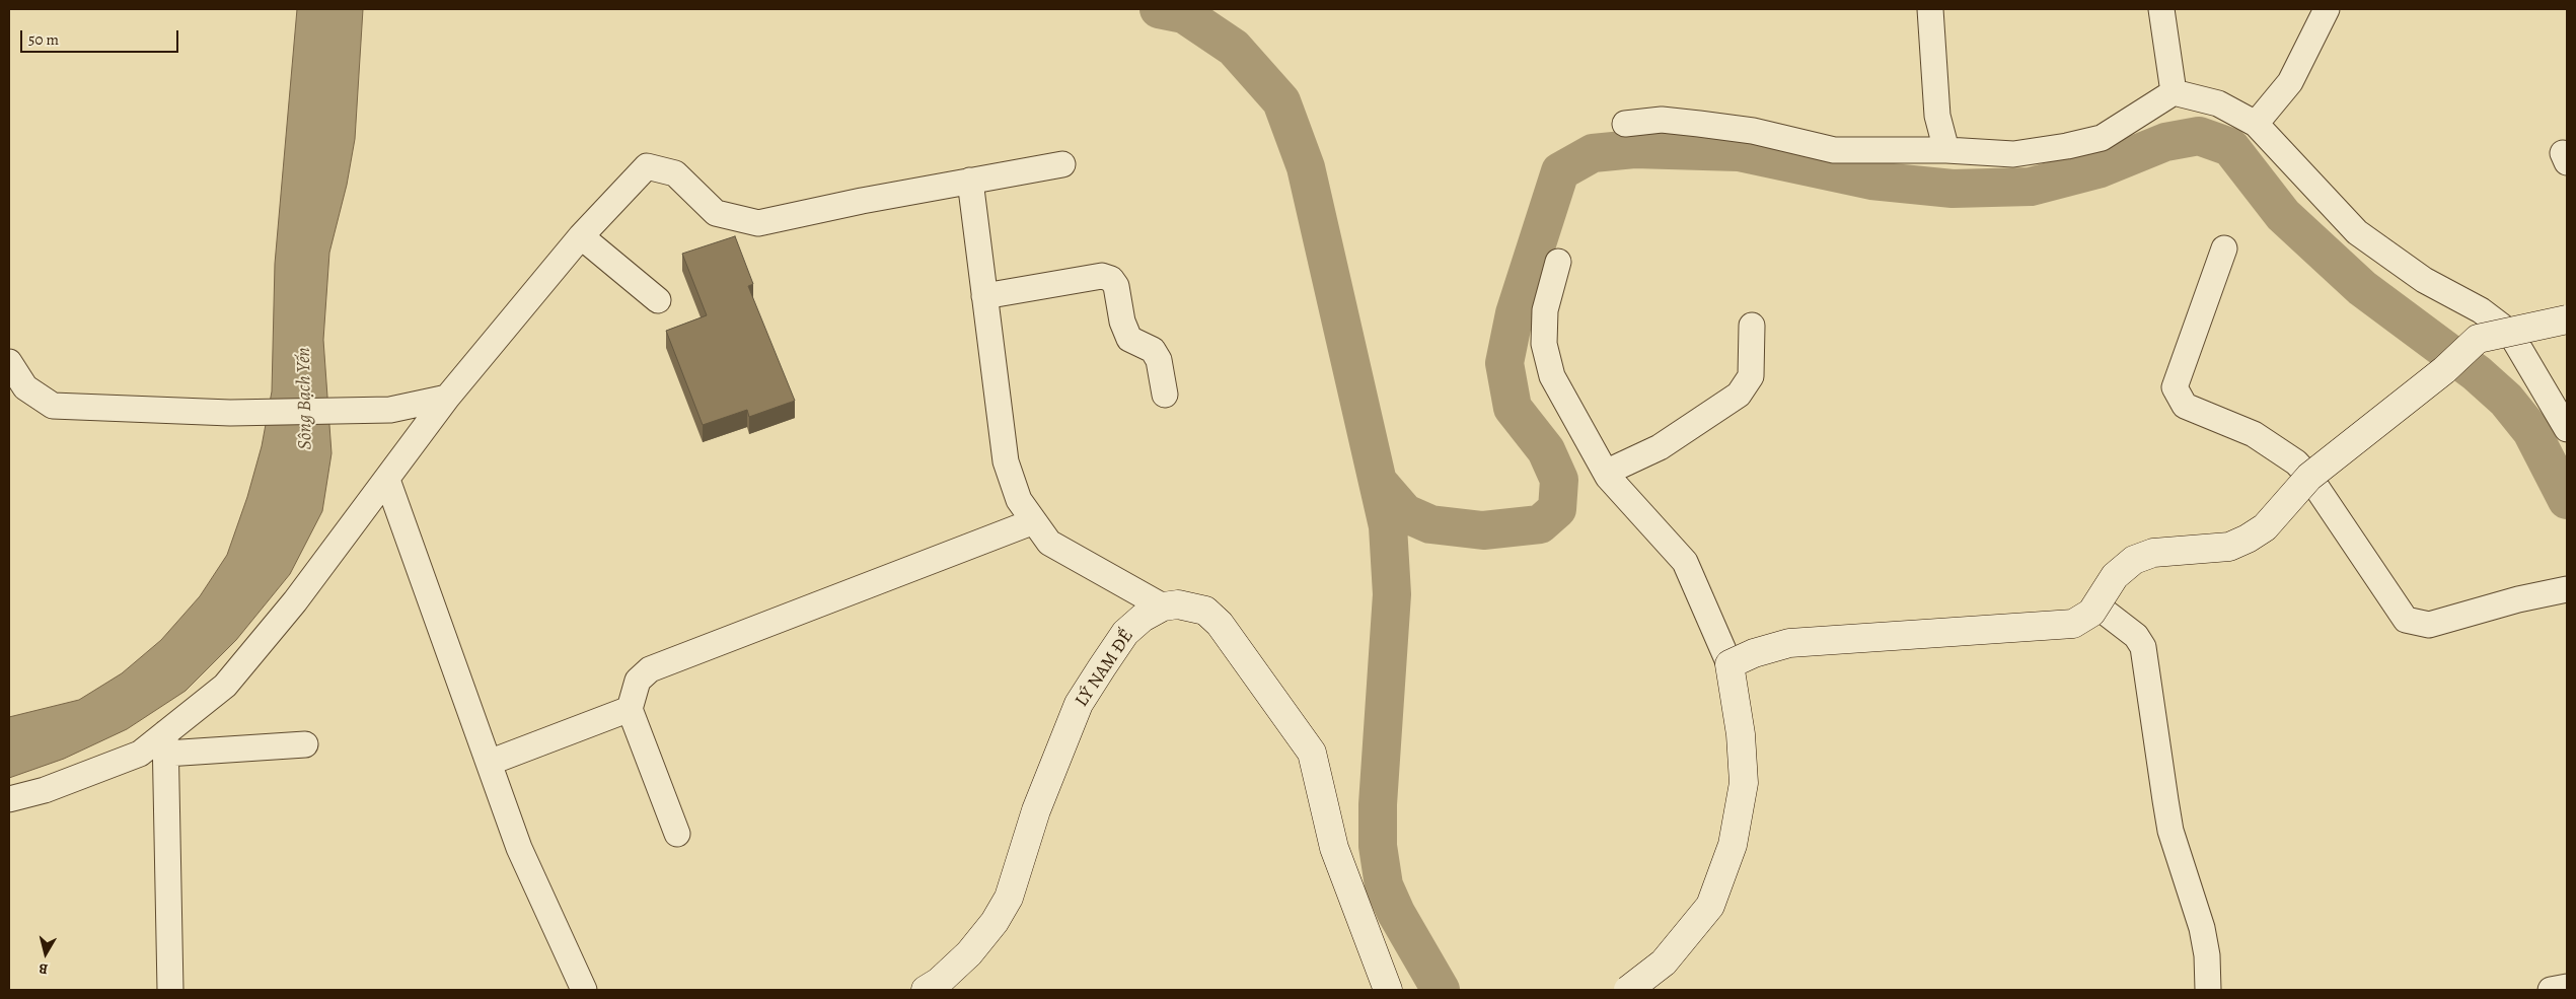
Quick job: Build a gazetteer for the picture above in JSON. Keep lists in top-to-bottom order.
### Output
{
  "streets": {
    "street": ["LÝ NAM ĐẾ"]
  },
  "water": ["Sông Bạch Yến"],
  "scale_bar": "50 m",
  "north": "bottom"
}
